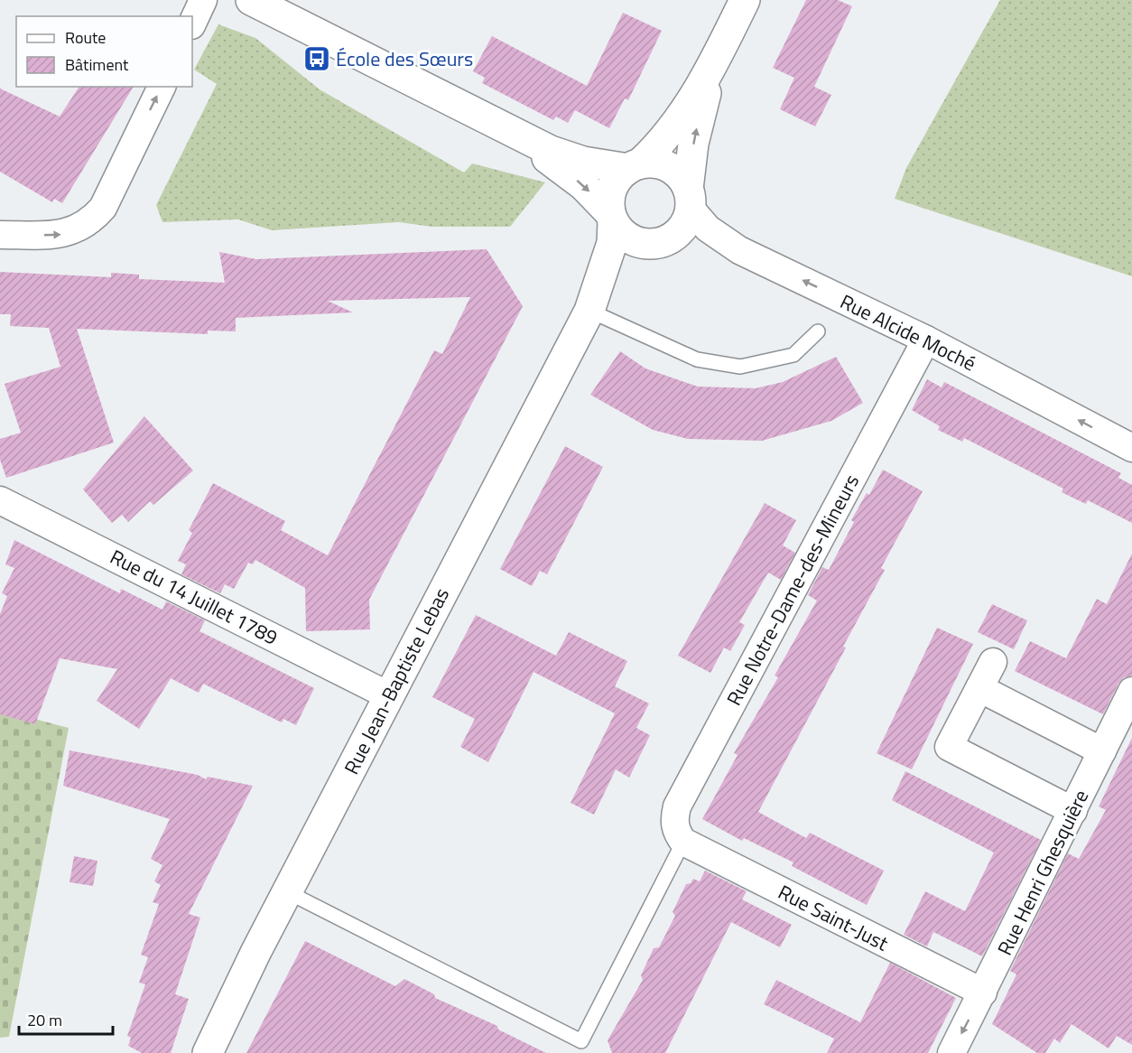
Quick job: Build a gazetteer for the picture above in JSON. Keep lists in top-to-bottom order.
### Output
{
  "streets": {
    "street": [
      "Rue Alcide Moché",
      "Rue Notre-Dame-des-Mineurs",
      "Rue du 14 Juillet 1789",
      "Rue Jean-Baptiste Lebas",
      "Rue Henri Ghesquière",
      "Rue Saint-Just"
    ]
  },
  "crossings": [
    ["Rue Alcide Moché", "Rue Notre-Dame-des-Mineurs"],
    ["Rue Alcide Moché", "Rue Jean-Baptiste Lebas"],
    ["Rue Notre-Dame-des-Mineurs", "Rue Saint-Just"],
    ["Rue du 14 Juillet 1789", "Rue Jean-Baptiste Lebas"],
    ["Rue Henri Ghesquière", "Rue Saint-Just"]
  ],
  "one_way": ["Rue Alcide Moché"],
  "places": {
    "bus stop": ["École des Sœurs"]
  },
  "legend": ["Route", "Bâtiment"],
  "scale_bar": "20 m"
}
